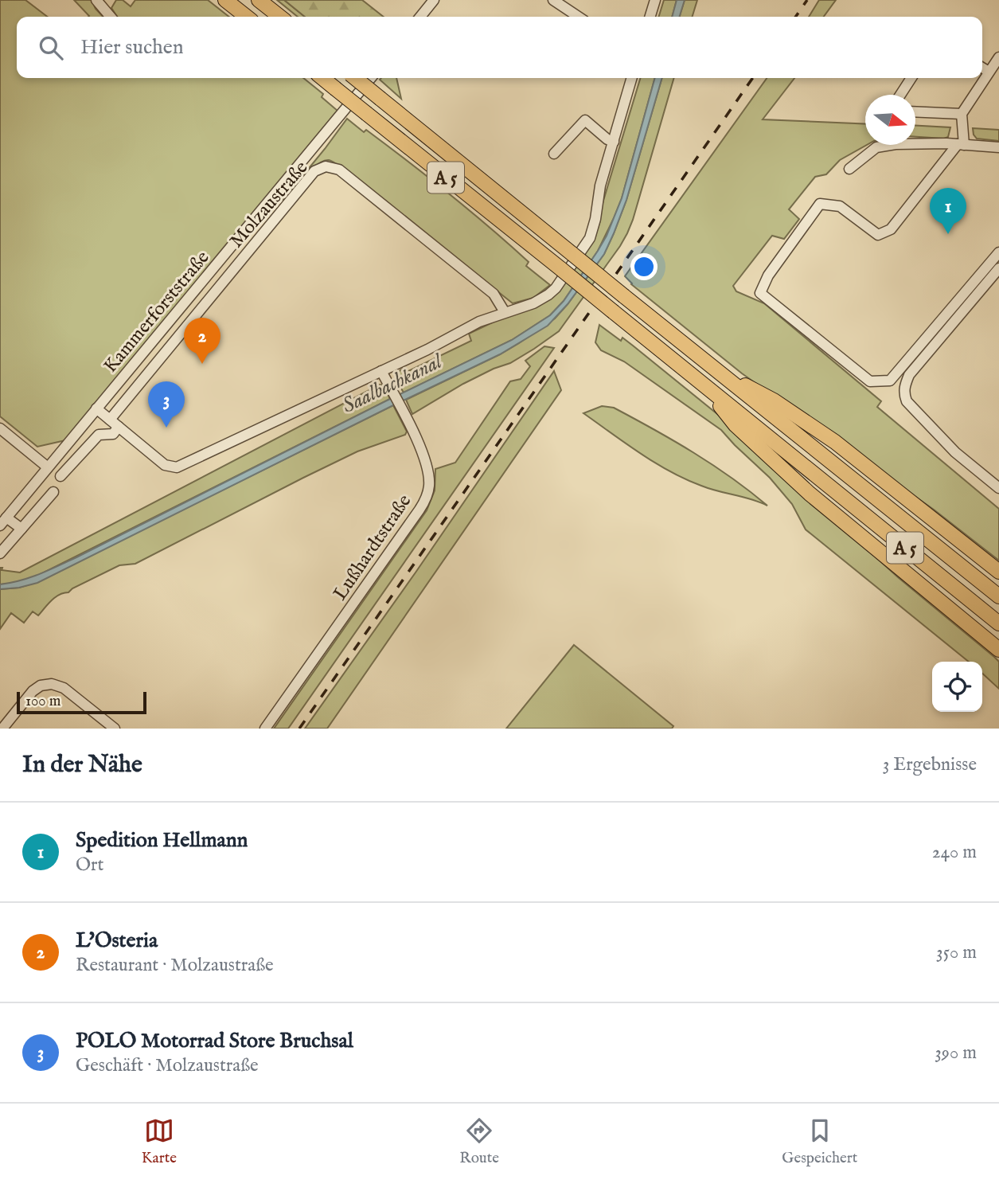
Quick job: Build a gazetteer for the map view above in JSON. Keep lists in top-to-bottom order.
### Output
{
  "streets": {
    "highway": ["A 5"],
    "street": ["Molzaustraße", "Kammerforststraße", "Lußhardtstraße"]
  },
  "water": ["Saalbachkanal"],
  "scale_bar": "100 m",
  "north": "right",
  "page": {
    "search": "Hier suchen",
    "pins": ["1", "2", "3"],
    "scale": "100 m",
    "heading": ["In der Nähe", "3 Ergebnisse"],
    "list": [
      {
        "mark": "1",
        "name": "Spedition Hellmann",
        "note": "Ort",
        "value": "240 m"
      },
      {
        "mark": "2",
        "name": "L'Osteria",
        "note": "Restaurant · Molzaustraße",
        "value": "350 m"
      },
      {
        "mark": "3",
        "name": "POLO Motorrad Store Bruchsal",
        "note": "Geschäft · Molzaustraße",
        "value": "390 m"
      }
    ],
    "nav": ["Karte", "Route", "Gespeichert"]
  }
}
